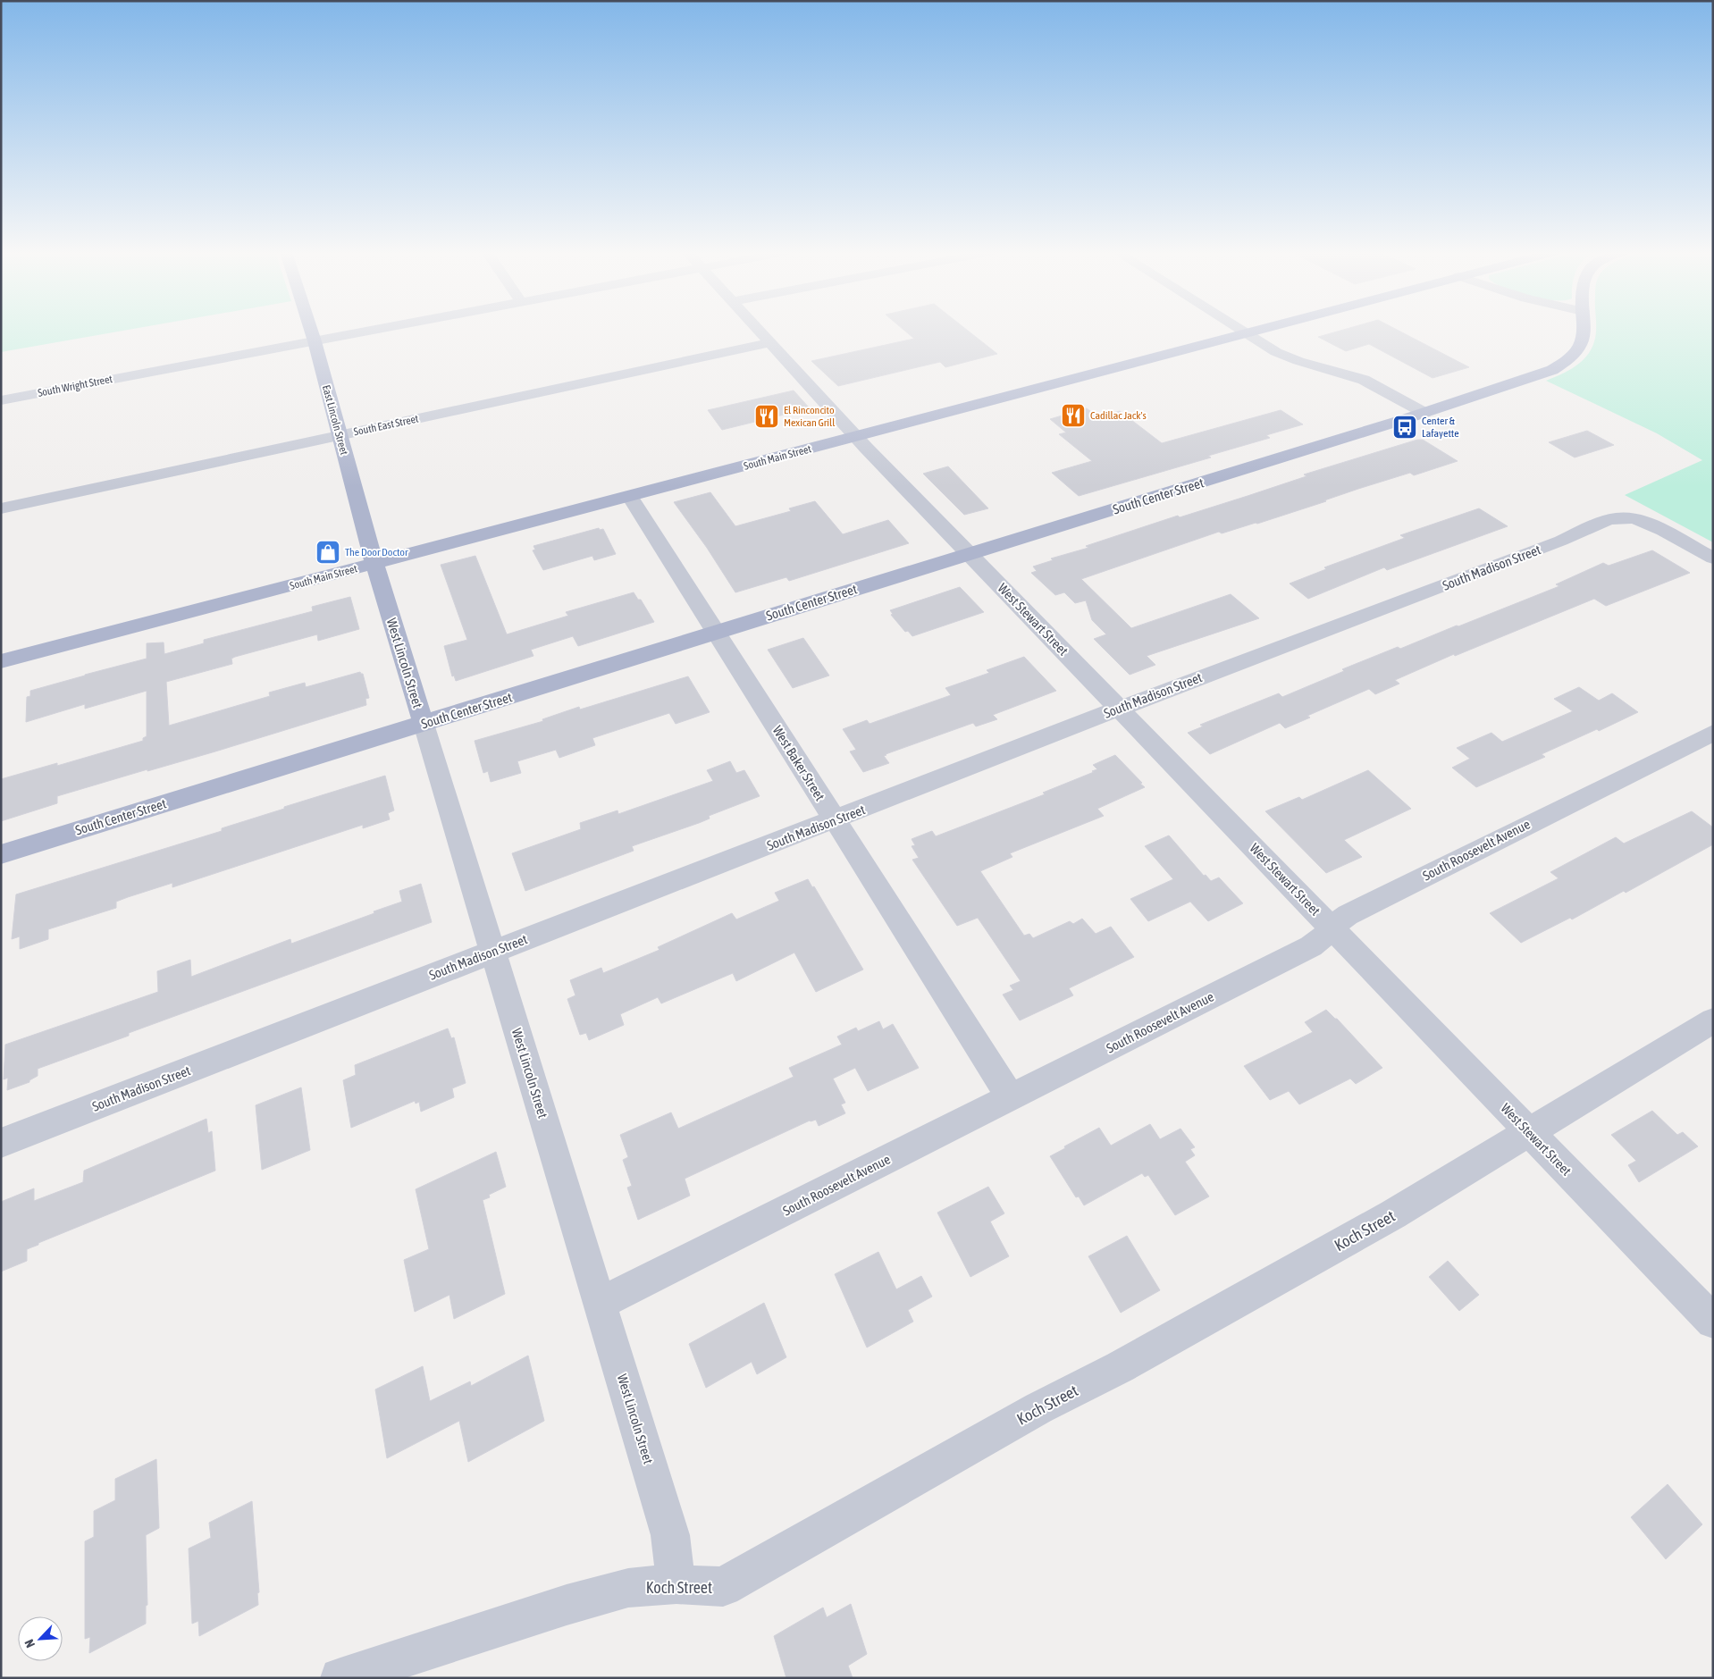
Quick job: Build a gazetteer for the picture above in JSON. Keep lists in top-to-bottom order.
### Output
{
  "streets": {
    "main road": [
      "East Lincoln Street",
      "South Main Street",
      "South Center Street",
      "West Lincoln Street"
    ],
    "street": [
      "South Wright Street",
      "South East Street",
      "South Madison Street",
      "West Stewart Street",
      "West Baker Street",
      "South Roosevelt Avenue",
      "Koch Street"
    ]
  },
  "crossings": [
    ["South Wright Street", "East Lincoln Street"],
    ["East Lincoln Street", "South East Street"],
    ["East Lincoln Street", "South Main Street"],
    ["East Lincoln Street", "West Lincoln Street"],
    ["South East Street", "West Stewart Street"],
    ["South Main Street", "West Stewart Street"],
    ["South Main Street", "West Lincoln Street"],
    ["South Main Street", "West Baker Street"],
    ["South Center Street", "West Stewart Street"],
    ["South Center Street", "West Lincoln Street"],
    ["South Center Street", "West Baker Street"],
    ["South Madison Street", "West Stewart Street"],
    ["South Madison Street", "West Lincoln Street"],
    ["South Madison Street", "West Baker Street"],
    ["West Stewart Street", "South Roosevelt Avenue"],
    ["West Stewart Street", "Koch Street"],
    ["West Lincoln Street", "South Roosevelt Avenue"],
    ["West Lincoln Street", "Koch Street"],
    ["West Baker Street", "South Roosevelt Avenue"]
  ],
  "places": {
    "restaurant": ["Cadillac Jack's", "El Rinconcito Mexican Grill"],
    "bus stop": ["Center & Lafayette"],
    "shop": ["The Door Doctor"]
  },
  "north": "bottom left"
}
